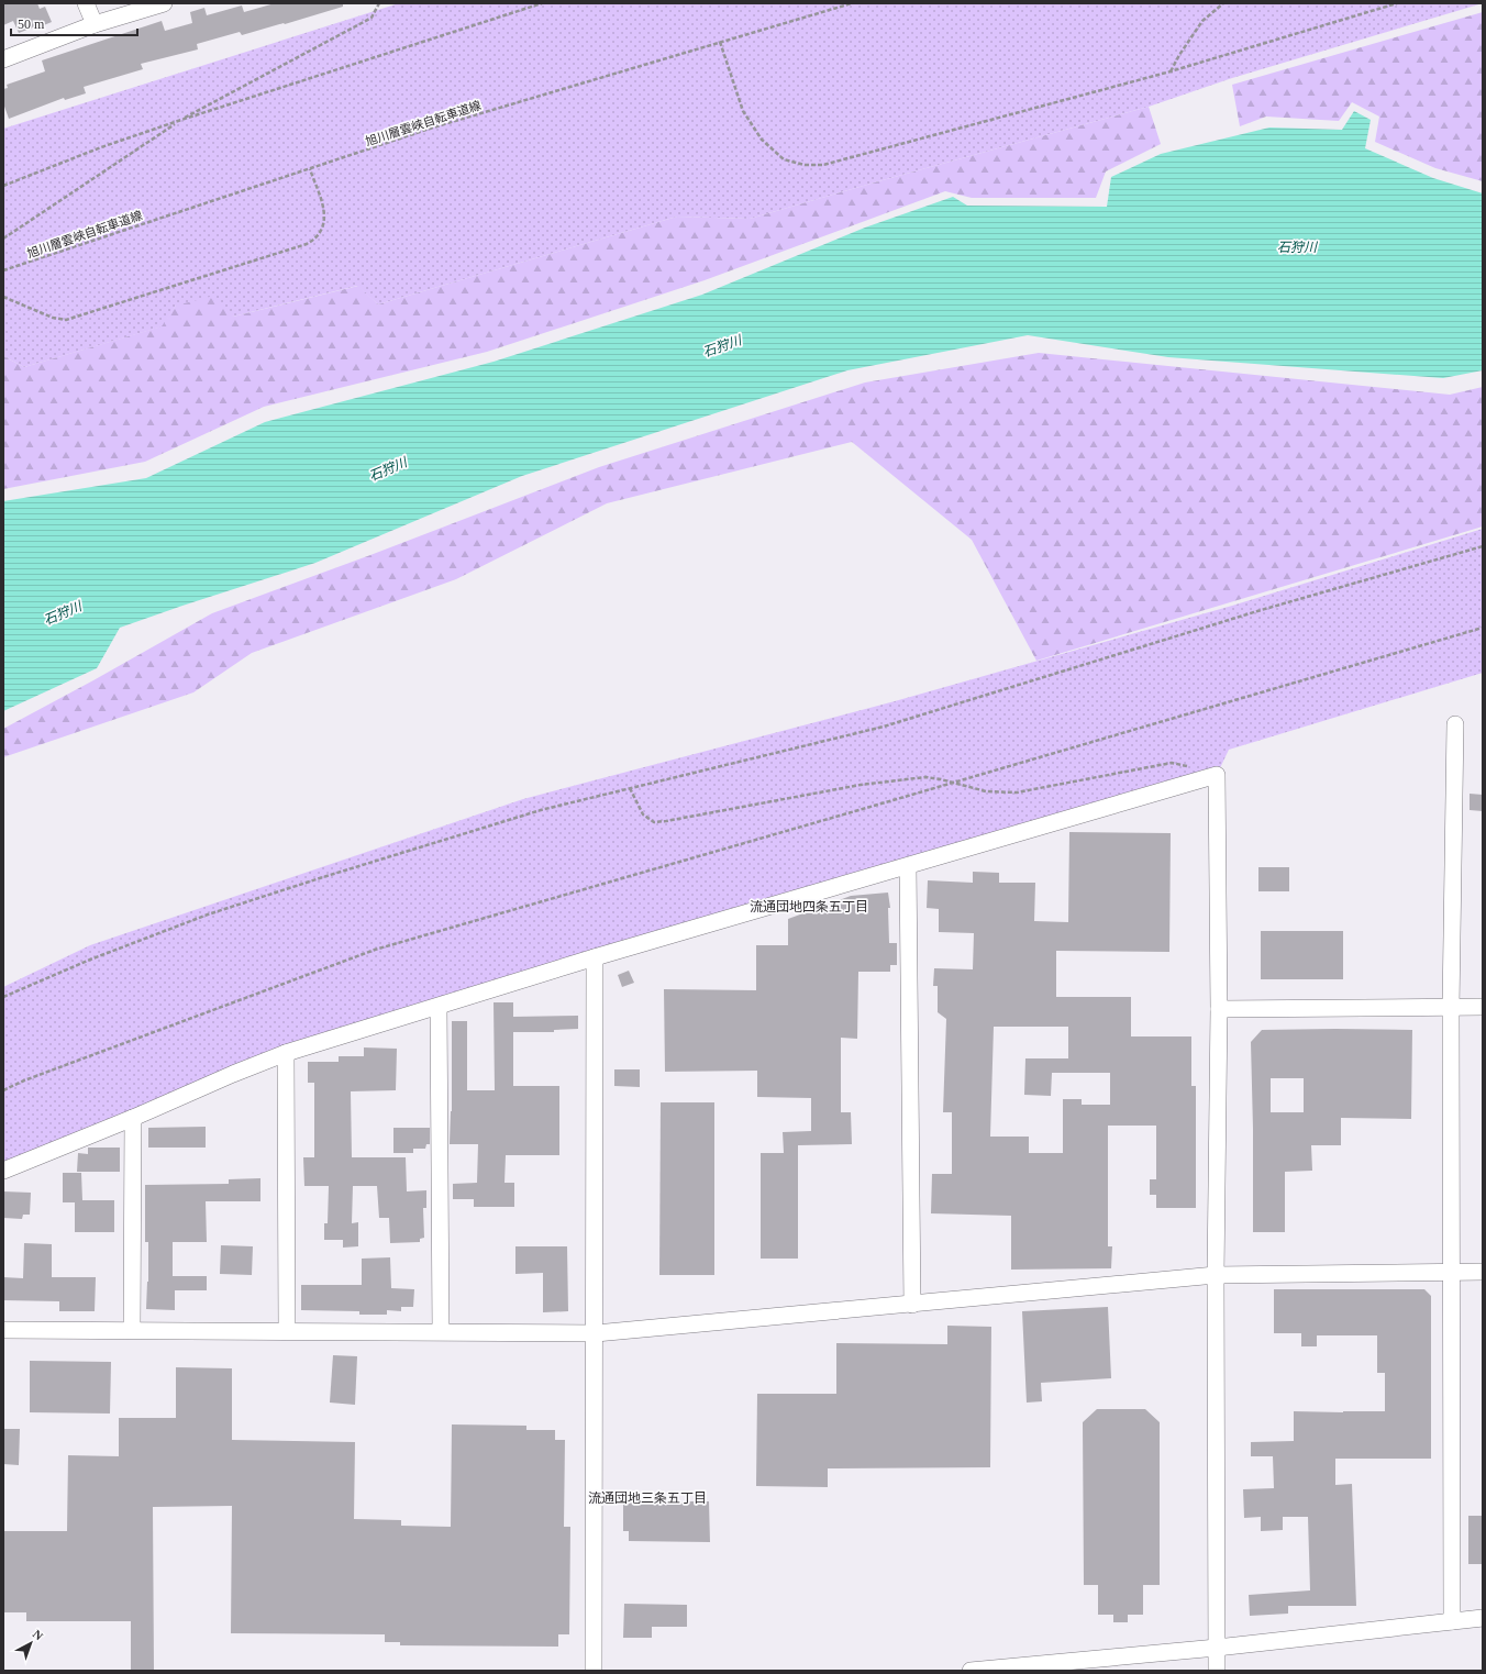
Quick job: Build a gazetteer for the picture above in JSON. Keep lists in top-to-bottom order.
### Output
{
  "streets": {
    "path": ["旭川層雲峡自転車道線"]
  },
  "districts": ["流通団地四条五丁目", "流通団地三条五丁目"],
  "water": ["石狩川"],
  "scale_bar": "50 m",
  "north": "top right"
}
